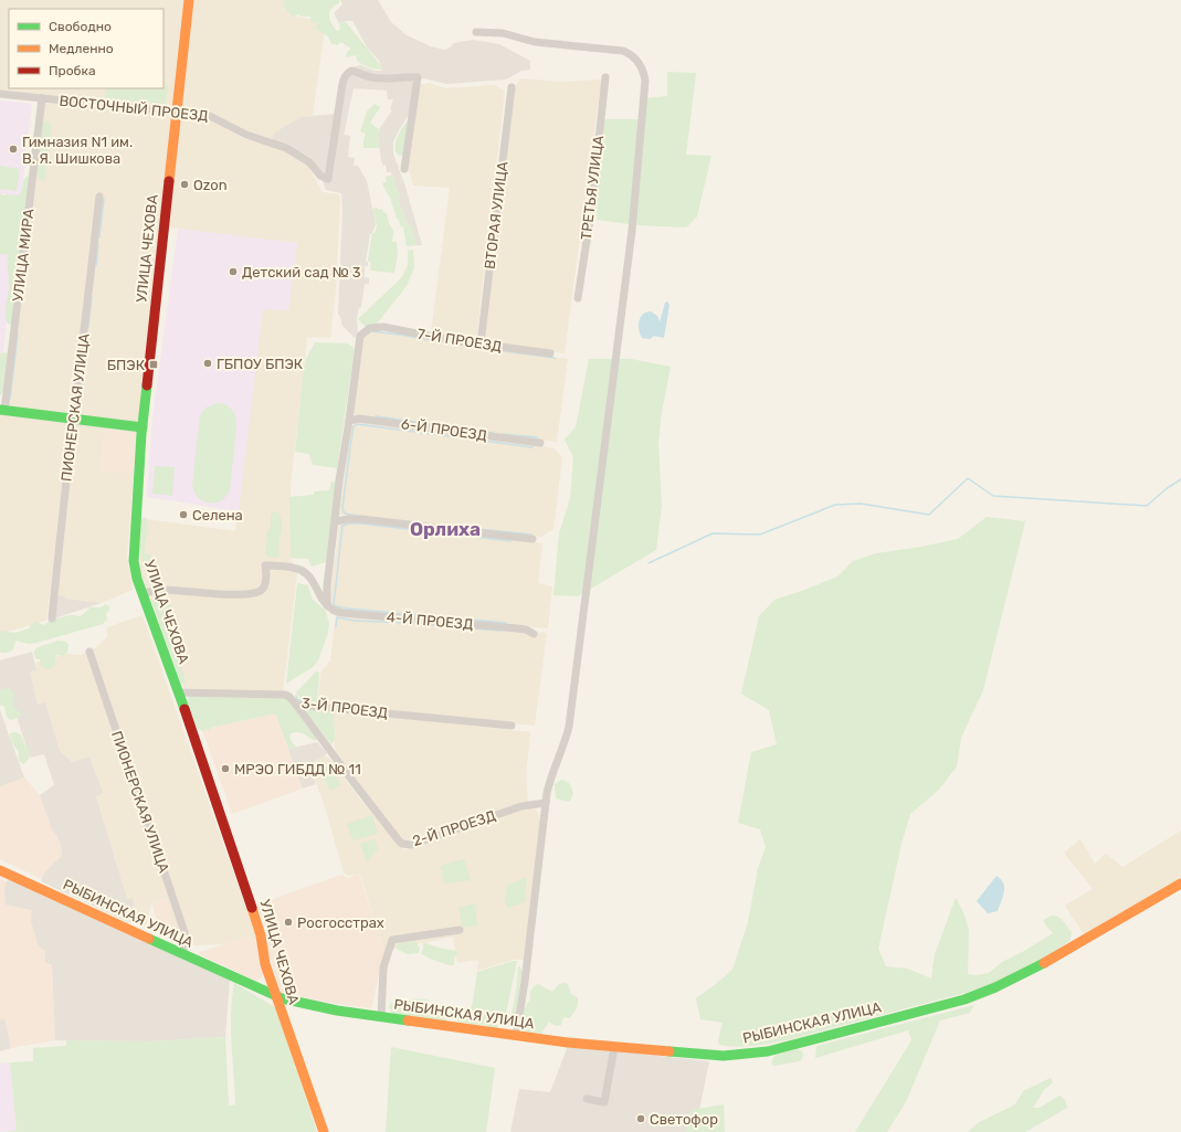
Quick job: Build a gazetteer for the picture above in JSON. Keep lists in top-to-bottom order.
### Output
{
  "streets": {
    "street": [
      "ВОСТОЧНЫЙ ПРОЕЗД",
      "ТРЕТЬЯ УЛИЦА",
      "ВТОРАЯ УЛИЦА",
      "УЛИЦА ЧЕХОВА",
      "УЛИЦА МИРА",
      "7-Й ПРОЕЗД",
      "ПИОНЕРСКАЯ УЛИЦА",
      "6-Й ПРОЕЗД",
      "4-Й ПРОЕЗД",
      "3-Й ПРОЕЗД",
      "2-Й ПРОЕЗД",
      "РЫБИНСКАЯ УЛИЦА"
    ]
  },
  "crossings": [
    ["ВОСТОЧНЫЙ ПРОЕЗД", "УЛИЦА ЧЕХОВА"],
    ["ВОСТОЧНЫЙ ПРОЕЗД", "УЛИЦА МИРА"],
    ["ВТОРАЯ УЛИЦА", "7-Й ПРОЕЗД"],
    ["УЛИЦА ЧЕХОВА", "3-Й ПРОЕЗД"],
    ["УЛИЦА ЧЕХОВА", "РЫБИНСКАЯ УЛИЦА"],
    ["7-Й ПРОЕЗД", "6-Й ПРОЕЗД"],
    ["ПИОНЕРСКАЯ УЛИЦА", "РЫБИНСКАЯ УЛИЦА"],
    ["3-Й ПРОЕЗД", "2-Й ПРОЕЗД"]
  ],
  "districts": ["Орлиха"],
  "places": {
    "other": [
      "Гимназия N1 им. В. Я. Шишкова",
      "Ozon",
      "Детский сад № 3",
      "ГБПОУ БПЭК",
      "Селена",
      "МРЭО ГИБДД № 11",
      "Росгосстрах",
      "Светофор"
    ],
    "transit": ["БПЭК"]
  },
  "legend": ["Свободно", "Медленно", "Пробка"]
}
